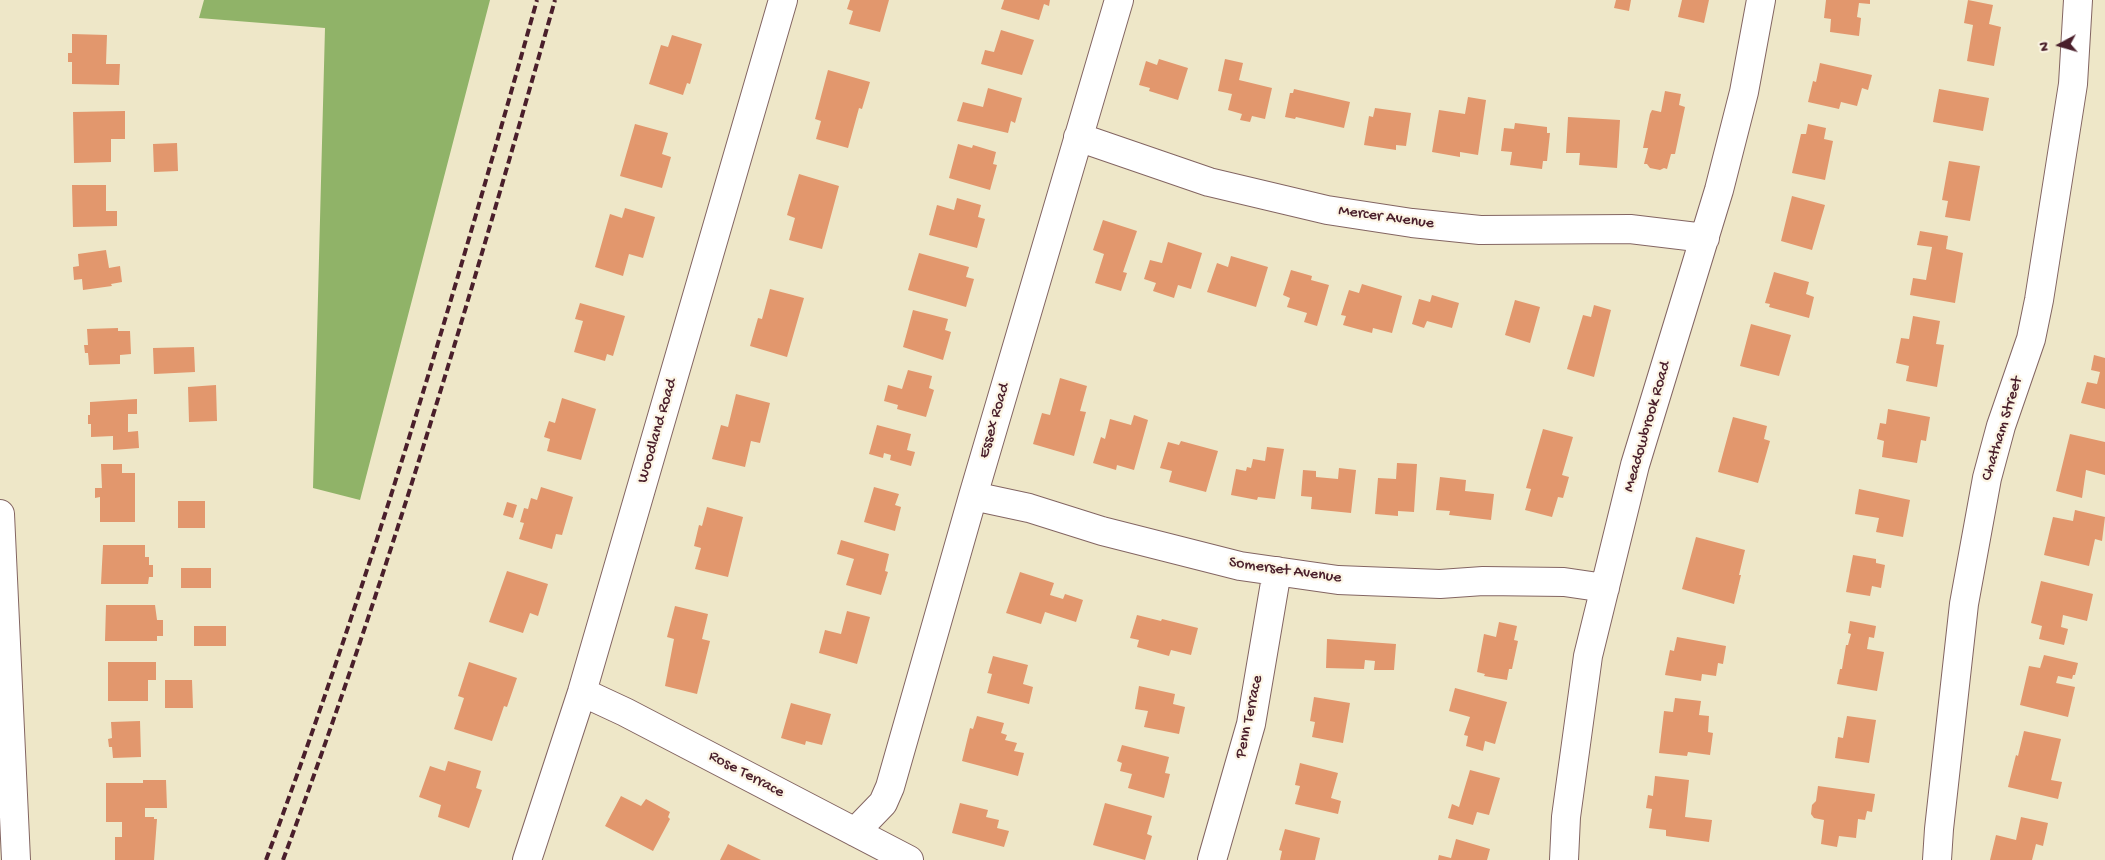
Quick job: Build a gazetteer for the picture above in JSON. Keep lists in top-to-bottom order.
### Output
{
  "streets": {
    "street": [
      "Mercer Avenue",
      "Essex Road",
      "Meadowbrook Road",
      "Chatham Street",
      "Woodland Road",
      "Somerset Avenue",
      "Penn Terrace",
      "Rose Terrace"
    ]
  },
  "crossings": [
    ["Mercer Avenue", "Essex Road"],
    ["Mercer Avenue", "Meadowbrook Road"],
    ["Essex Road", "Somerset Avenue"],
    ["Essex Road", "Rose Terrace"],
    ["Meadowbrook Road", "Somerset Avenue"],
    ["Woodland Road", "Rose Terrace"],
    ["Somerset Avenue", "Penn Terrace"]
  ],
  "north": "left"
}
